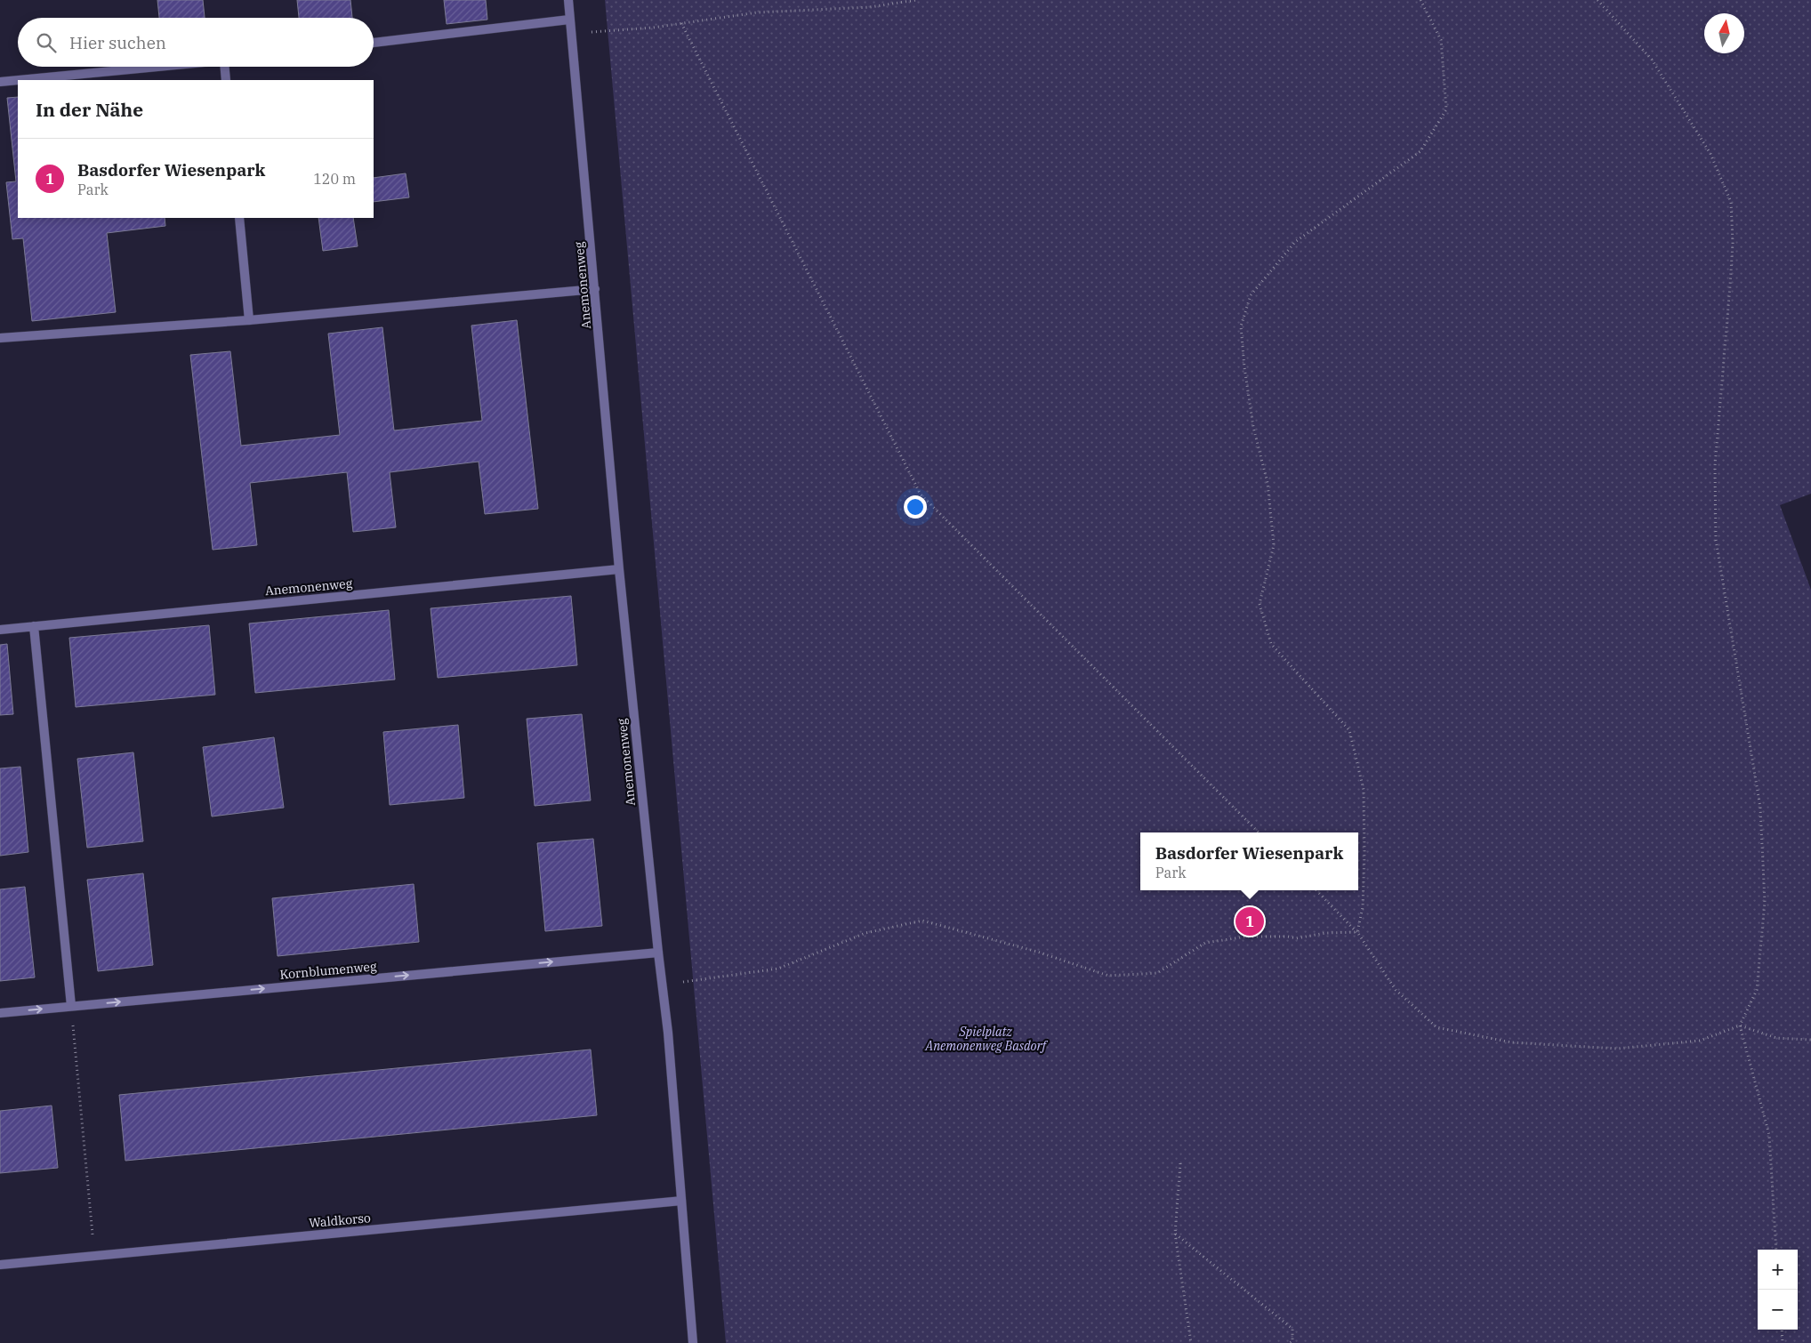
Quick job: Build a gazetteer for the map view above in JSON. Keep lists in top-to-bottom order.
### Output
{
  "streets": {
    "street": ["Anemonenweg", "Kornblumenweg", "Waldkorso"]
  },
  "crossings": [
    ["Anemonenweg", "Kornblumenweg"],
    ["Anemonenweg", "Waldkorso"]
  ],
  "one_way": ["Kornblumenweg"],
  "parks": ["Spielplatz Anemonenweg Basdorf"],
  "north": "top",
  "page": {
    "search": "Hier suchen",
    "heading": "In der Nähe",
    "list": [
      {
        "mark": "1",
        "name": "Basdorfer Wiesenpark",
        "note": "Park",
        "value": "120 m"
      }
    ],
    "popup": ["Basdorfer Wiesenpark", "Park"],
    "pins": "1",
    "map_buttons": ["+", "−"]
  }
}
